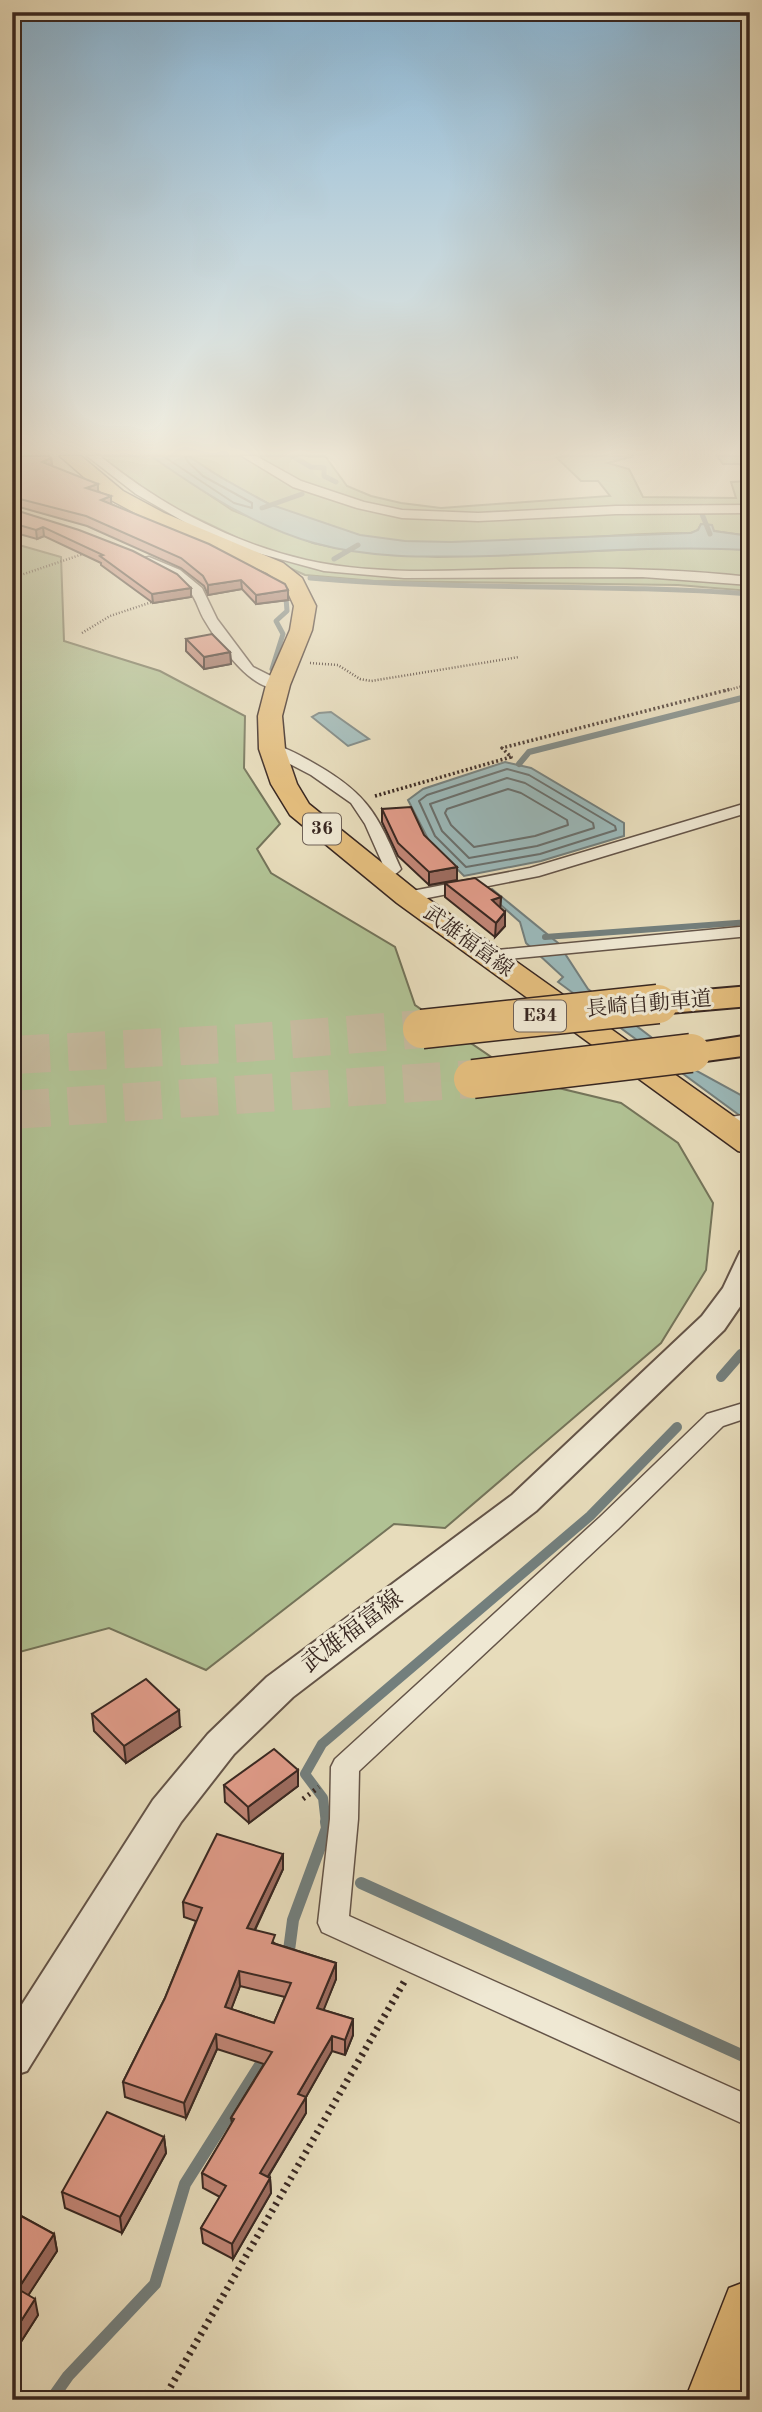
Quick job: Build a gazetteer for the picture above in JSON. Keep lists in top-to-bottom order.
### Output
{
  "streets": {
    "highway": ["長崎自動車道", "E34"],
    "main road": ["36", "武雄福富線"]
  }
}
